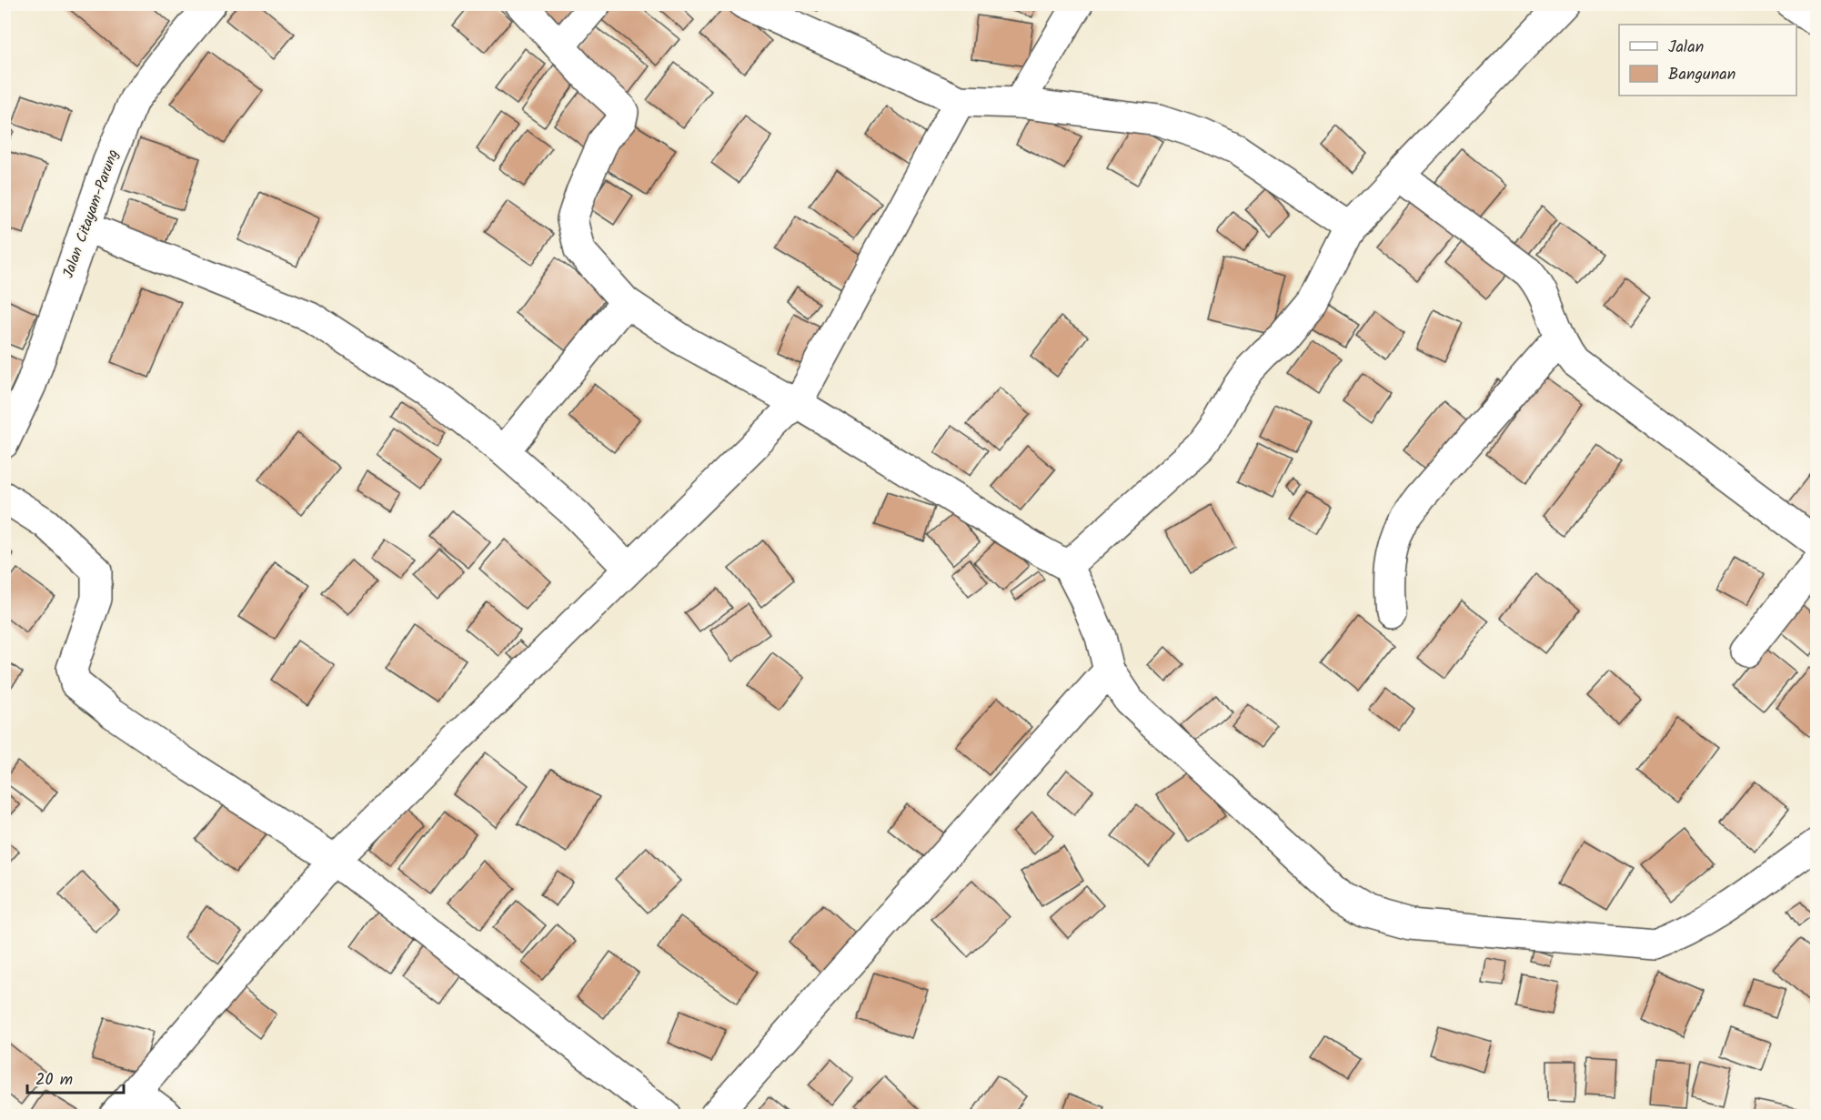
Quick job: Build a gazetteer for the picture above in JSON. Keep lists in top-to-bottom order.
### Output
{
  "streets": {
    "street": ["Jalan Citayam-Parung"]
  },
  "legend": ["Jalan", "Bangunan"],
  "scale_bar": "20 m"
}
